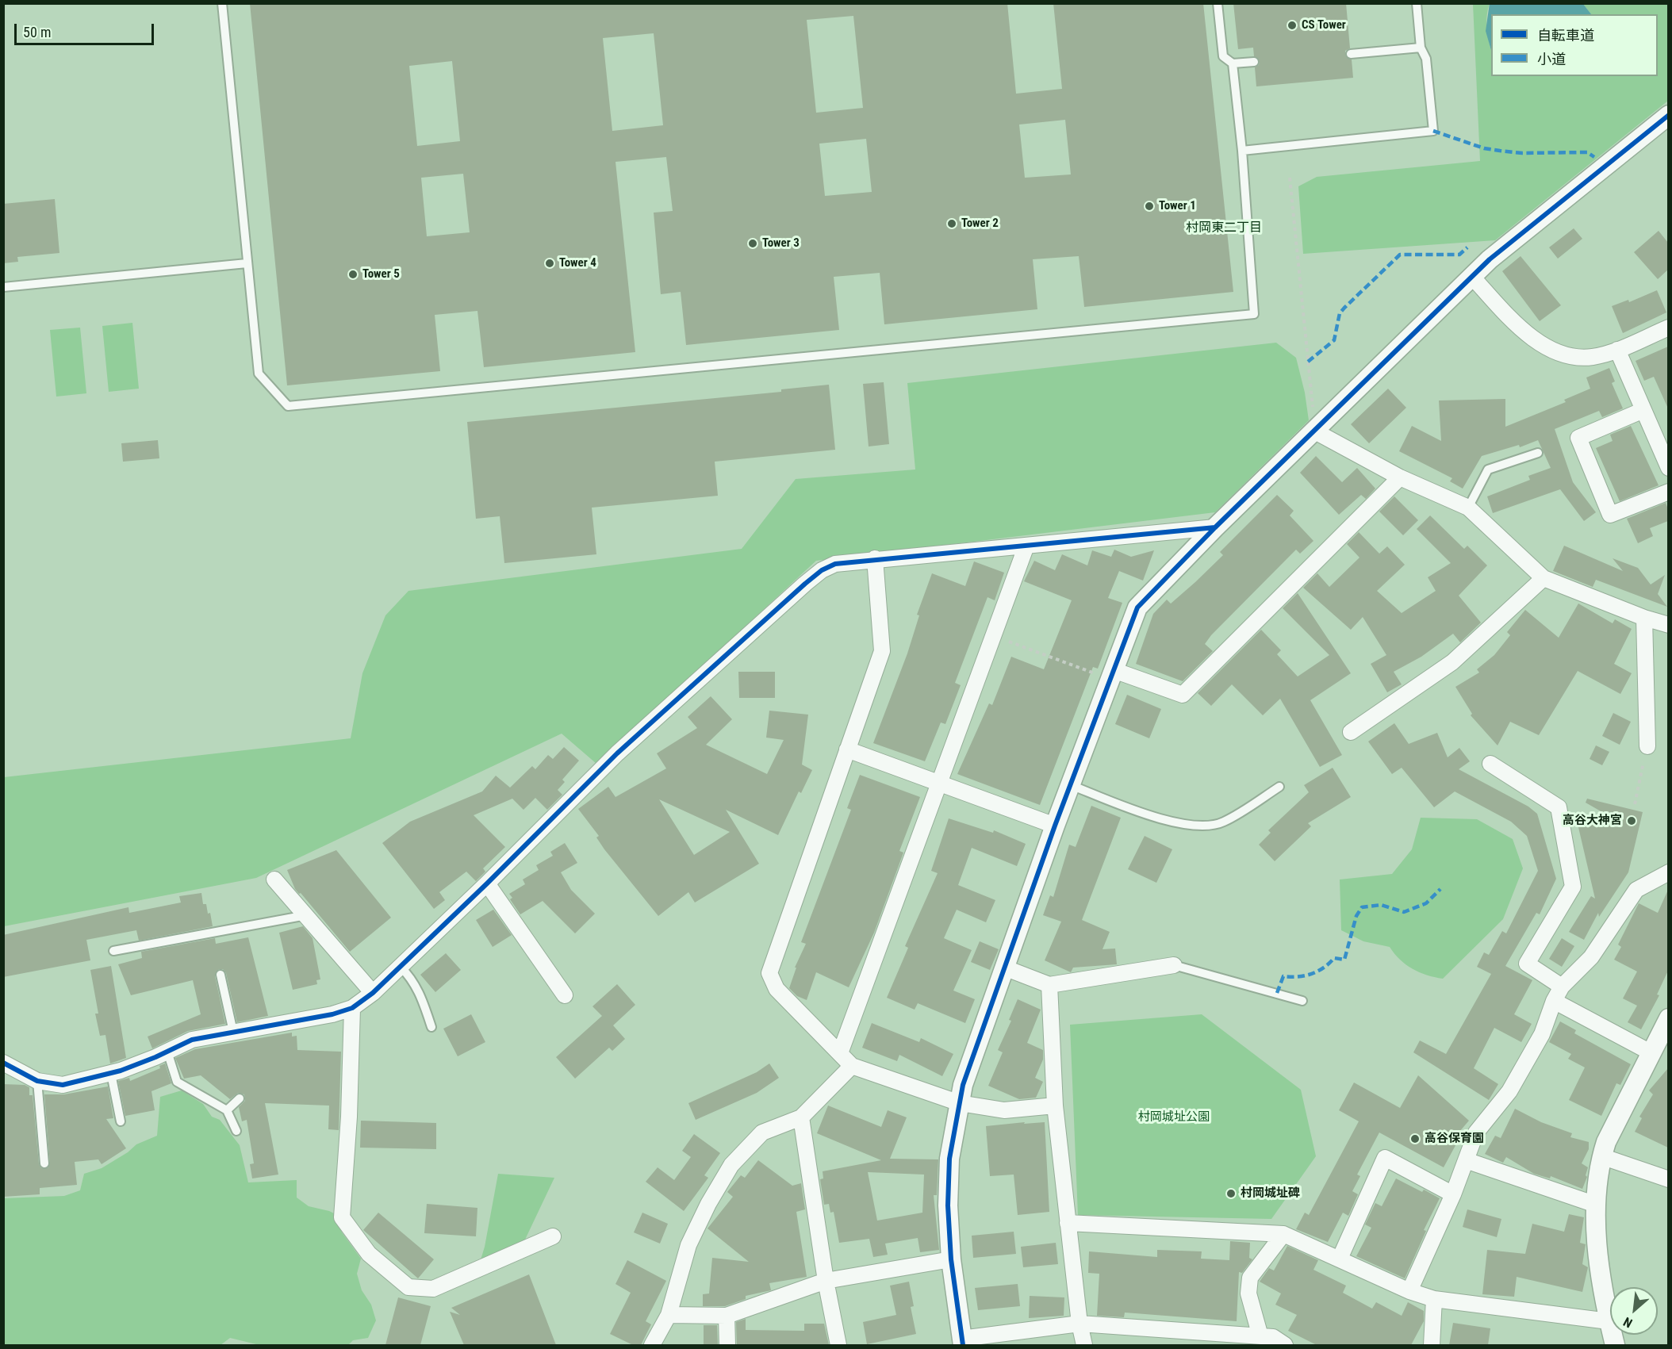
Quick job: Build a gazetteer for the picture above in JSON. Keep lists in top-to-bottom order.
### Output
{
  "districts": ["村岡東二丁目"],
  "parks": ["村岡城址公園"],
  "places": [
    "CS Tower",
    "Tower 1",
    "Tower 2",
    "Tower 3",
    "Tower 4",
    "Tower 5",
    "高谷大神宮",
    "高谷保育園",
    "村岡城址碑"
  ],
  "legend": ["自転車道", "小道"],
  "scale_bar": "50 m",
  "north": "bottom left"
}
